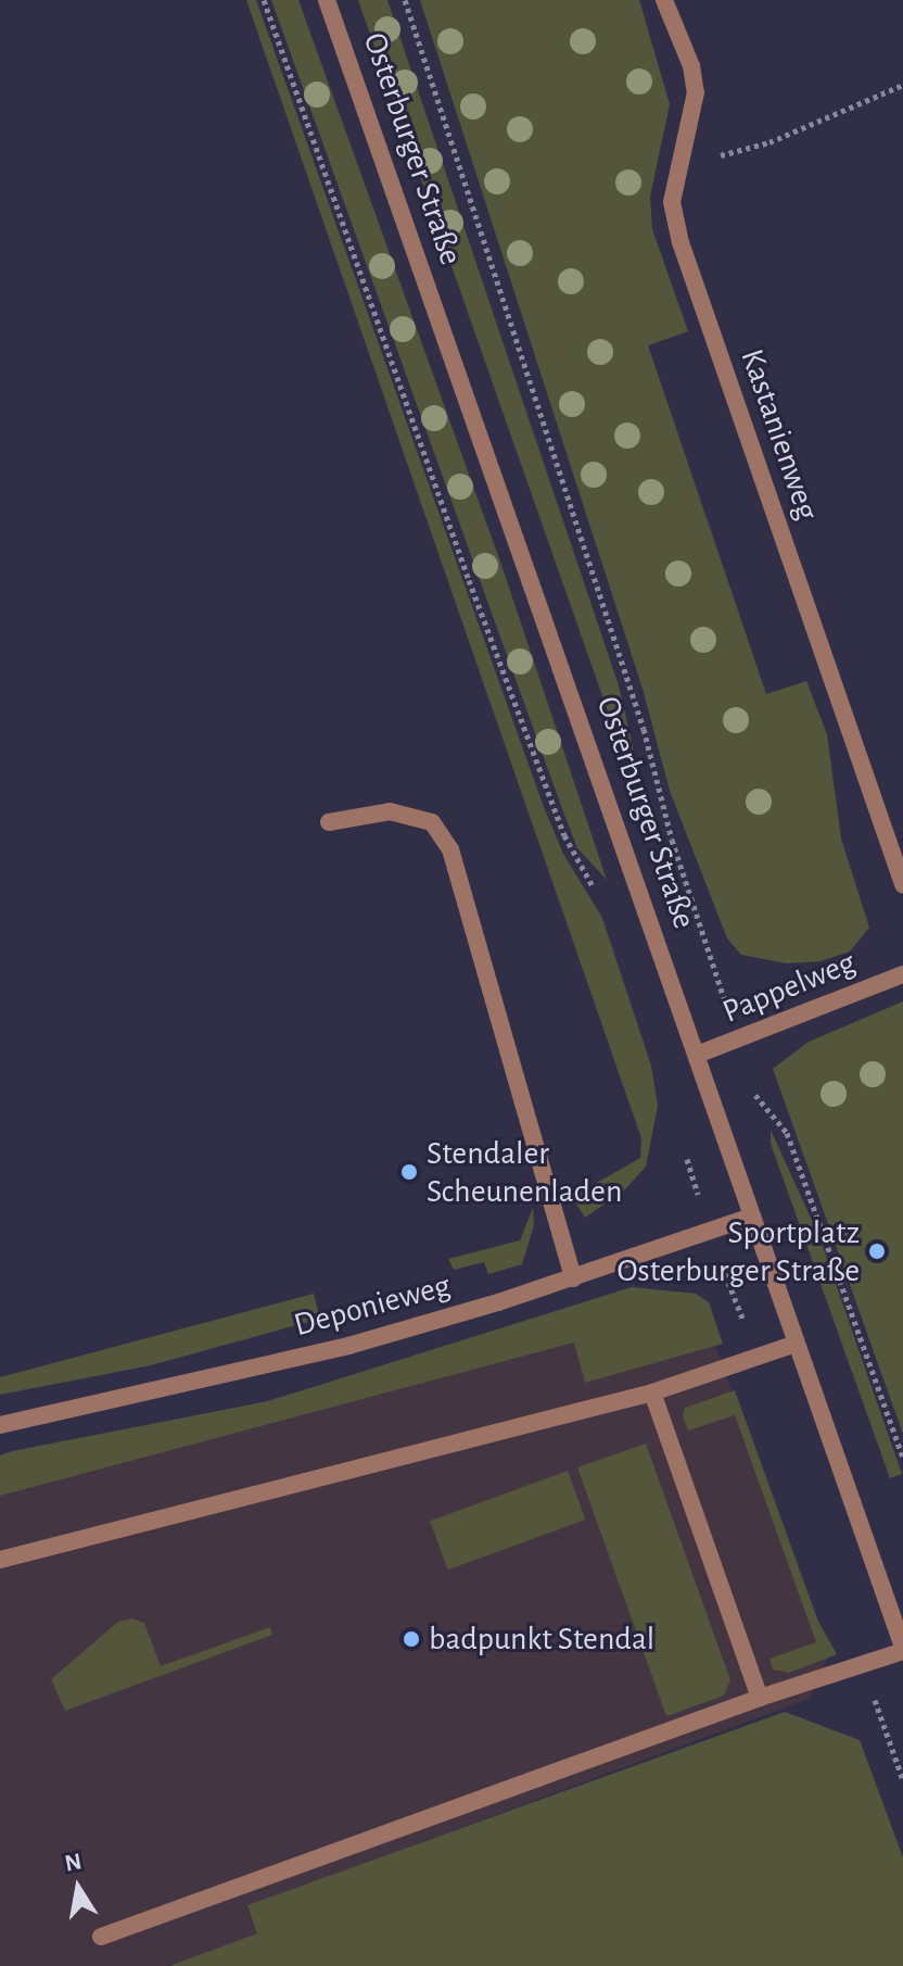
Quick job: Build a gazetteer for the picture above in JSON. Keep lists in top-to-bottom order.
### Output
{
  "streets": {
    "street": [
      "Osterburger Straße",
      "Kastanienweg",
      "Pappelweg",
      "Deponieweg"
    ]
  },
  "crossings": [
    ["Osterburger Straße", "Pappelweg"],
    ["Osterburger Straße", "Deponieweg"]
  ],
  "places": ["Stendaler Scheunenladen", "Sportplatz Osterburger Straße", "badpunkt Stendal"],
  "north": "top"
}
